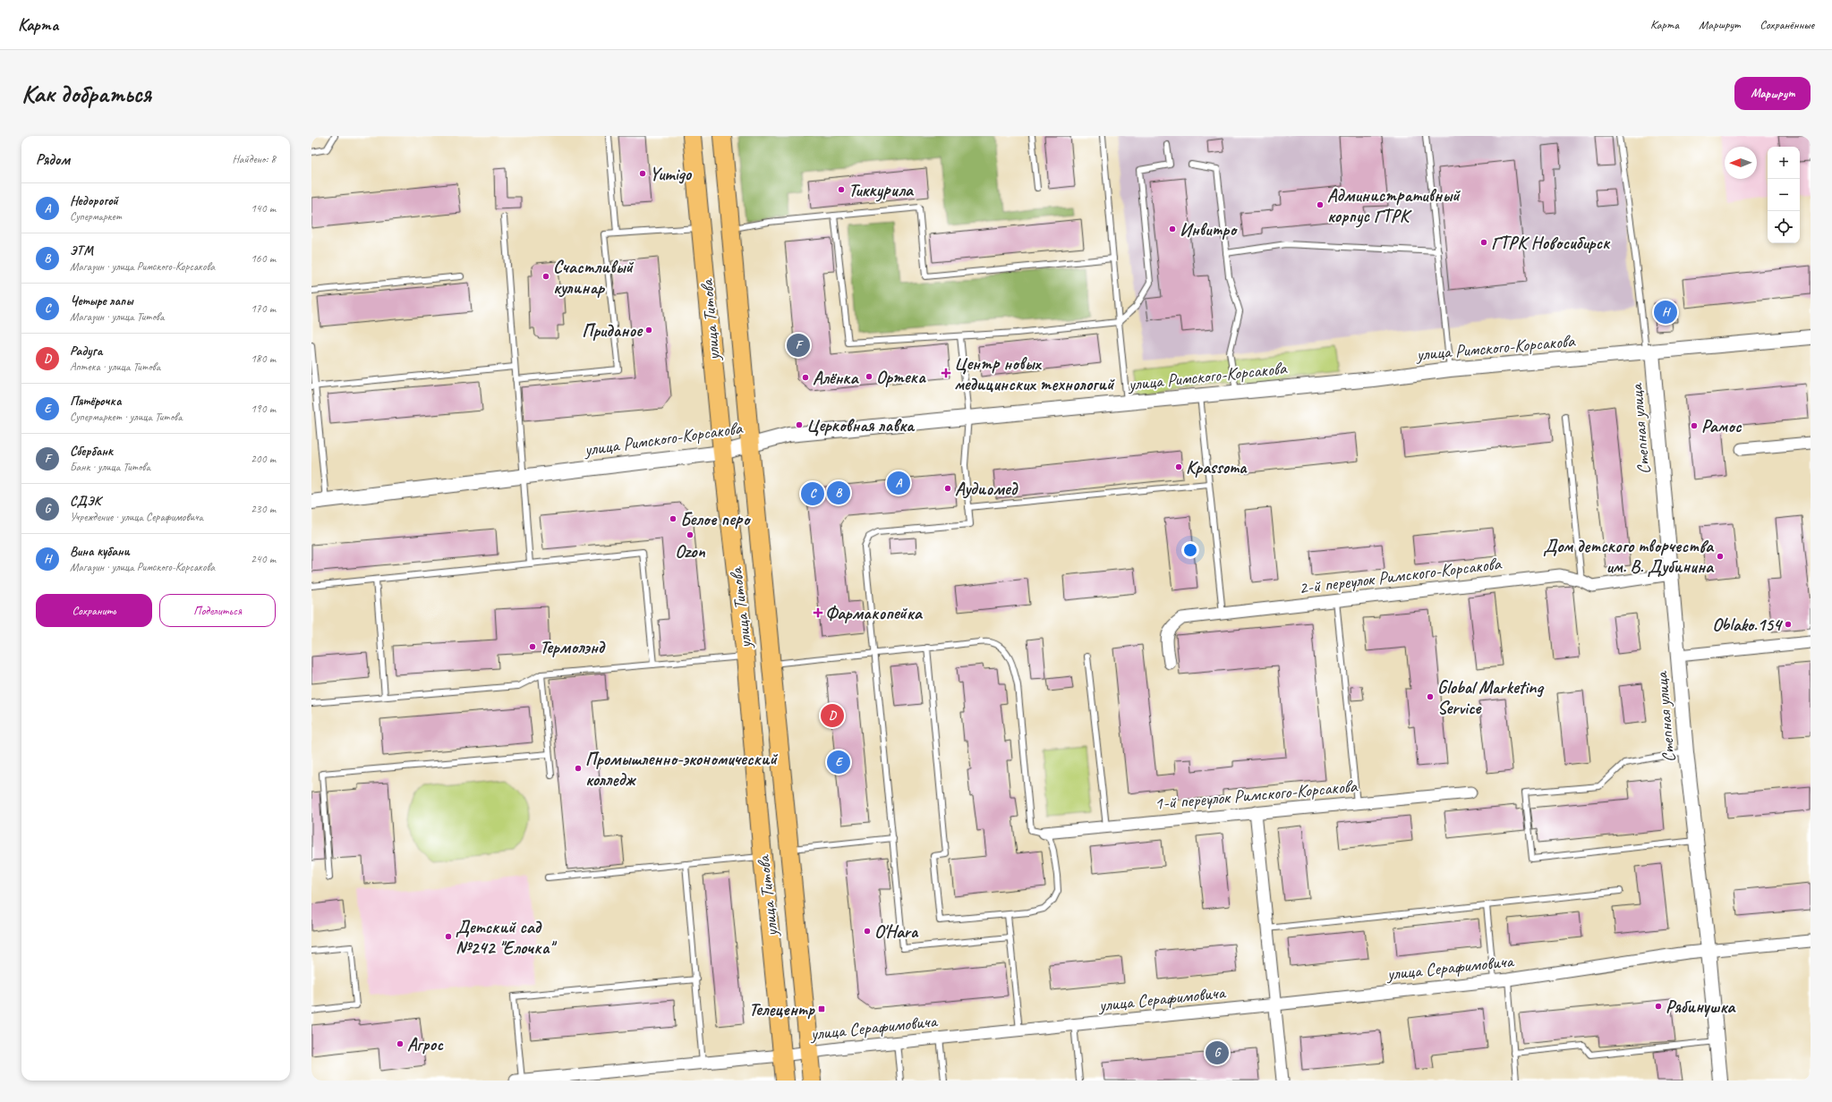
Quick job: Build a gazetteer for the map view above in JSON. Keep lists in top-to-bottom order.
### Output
{
  "streets": {
    "main road": ["улица Титова"],
    "street": [
      "улица Римского-Корсакова",
      "Степная улица",
      "2-й переулок Римского-Корсакова",
      "1-й переулок Римского-Корсакова",
      "улица Серафимовича"
    ]
  },
  "crossings": [
    ["улица Титова", "улица Римского-Корсакова"],
    ["улица Титова", "улица Серафимовича"],
    ["улица Римского-Корсакова", "Степная улица"],
    ["Степная улица", "2-й переулок Римского-Корсакова"],
    ["Степная улица", "улица Серафимовича"]
  ],
  "places": {
    "other": [
      "Yumigo",
      "Тиккурила",
      "Административный корпус ГТРК",
      "Инвитро",
      "ГТРК Новосибирск",
      "Счастливый кулинар",
      "Приданое",
      "Ортека",
      "Алёнка",
      "Церковная лавка",
      "Рамос",
      "Краssота",
      "Аудиомед",
      "Белое перо",
      "Ozon",
      "Дом детского творчества им. В. Дубинина",
      "Oblako.154",
      "Термолэнд",
      "Global Marketing Service",
      "Промышленно-экономический колледж",
      "O'Hara",
      "Детский сад №242 \"Елочка\"",
      "Рябинушка",
      "Агрос"
    ],
    "health": ["Центр новых медицинских технологий", "Фармакопейка"],
    "transit": ["Телецентр"]
  },
  "north": "left",
  "page": {
    "header": "Карта",
    "nav": ["Карта", "Маршрут", "Сохранённые"],
    "buttons": [
      "Маршрут",
      ["Сохранить", "Поделиться"]
    ],
    "title": "Как добраться",
    "heading": ["Рядом", "Найдено: 8"],
    "map_buttons": ["+", "−"],
    "list": [
      {
        "mark": "A",
        "name": "Недорогой",
        "note": "Супермаркет",
        "value": "140 m"
      },
      {
        "mark": "B",
        "name": "ЭТМ",
        "note": "Магазин · улица Римского-Корсакова",
        "value": "160 m"
      },
      {
        "mark": "C",
        "name": "Четыре лапы",
        "note": "Магазин · улица Титова",
        "value": "170 m"
      },
      {
        "mark": "D",
        "name": "Радуга",
        "note": "Аптека · улица Титова",
        "value": "180 m"
      },
      {
        "mark": "E",
        "name": "Пятёрочка",
        "note": "Супермаркет · улица Титова",
        "value": "190 m"
      },
      {
        "mark": "F",
        "name": "Сбербанк",
        "note": "Банк · улица Титова",
        "value": "200 m"
      },
      {
        "mark": "G",
        "name": "СДЭК",
        "note": "Учреждение · улица Серафимовича",
        "value": "230 m"
      },
      {
        "mark": "H",
        "name": "Вина кубани",
        "note": "Магазин · улица Римского-Корсакова",
        "value": "240 m"
      }
    ],
    "pins": [
      "H",
      "F",
      "A",
      "B",
      "C",
      "D",
      "E",
      "G"
    ]
  }
}
